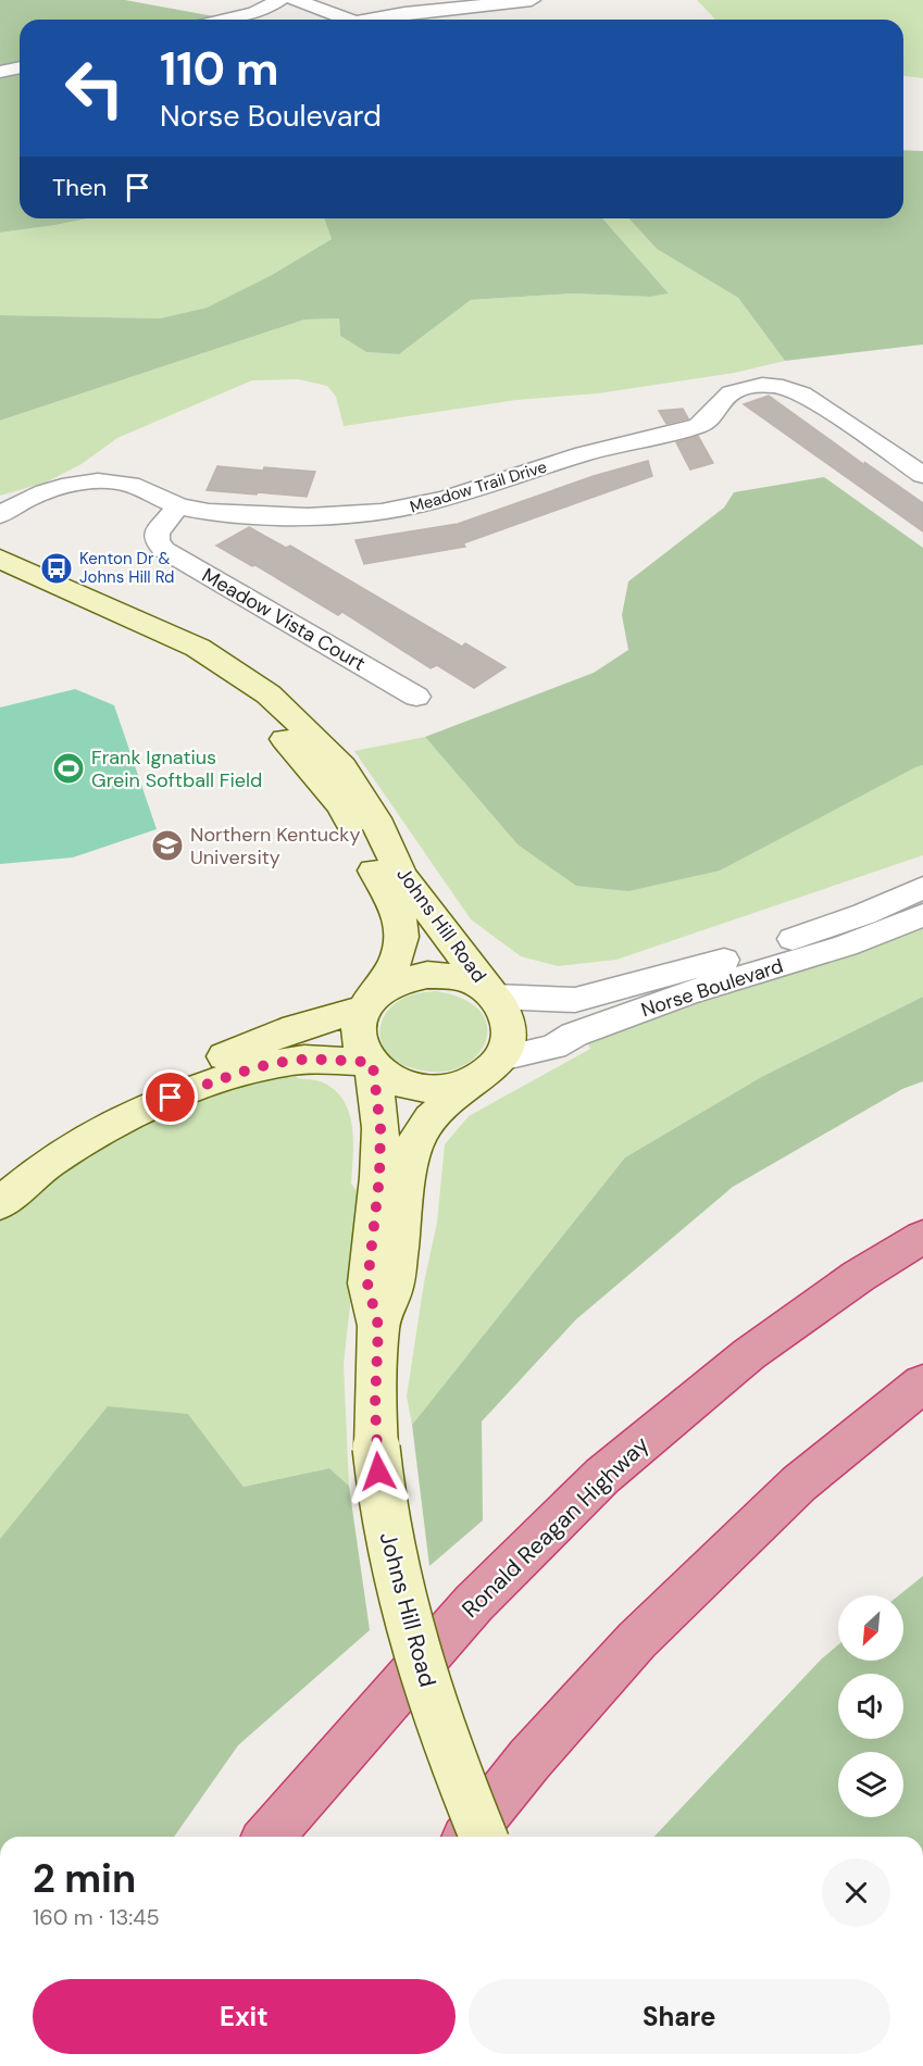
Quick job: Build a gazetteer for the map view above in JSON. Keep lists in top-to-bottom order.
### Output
{
  "streets": {
    "highway": ["Ronald Reagan Highway"],
    "main road": ["Johns Hill Road"],
    "street": ["Meadow Trail Drive", "Meadow Vista Court", "Norse Boulevard"]
  },
  "crossings": [
    ["Meadow Trail Drive", "Meadow Vista Court"],
    ["Johns Hill Road", "Norse Boulevard"]
  ],
  "places": {
    "bus stop": ["Kenton Dr & Johns Hill Rd"],
    "sports": ["Frank Ignatius Grein Softball Field"],
    "school or university": ["Northern Kentucky University"]
  },
  "north": "bottom left",
  "page": {
    "turn": ["110 m", "Norse Boulevard"],
    "then": "Then",
    "heading": ["2 min", "160 m · 13:45"],
    "buttons": ["Exit", "Share"]
  }
}
